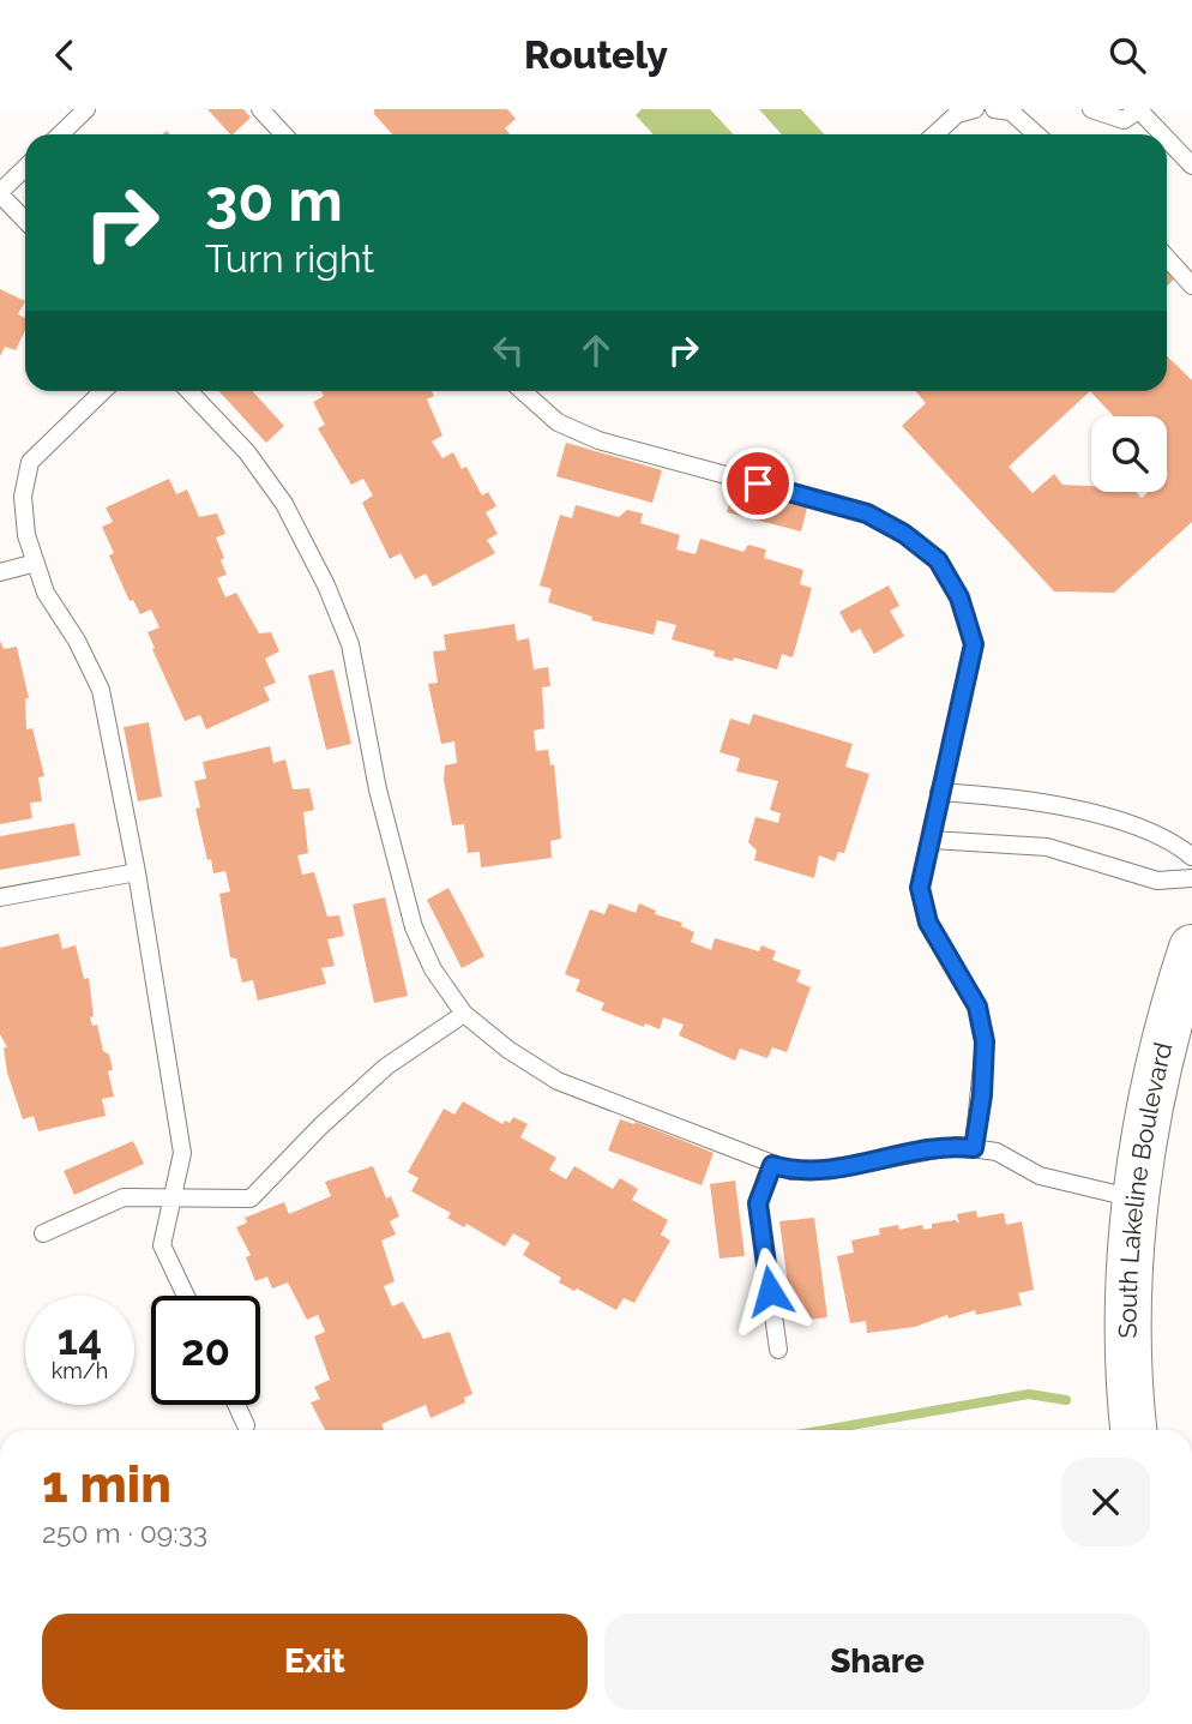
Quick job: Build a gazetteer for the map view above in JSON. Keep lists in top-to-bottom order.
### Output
{
  "streets": {
    "main road": ["South Lakeline Boulevard"]
  },
  "page": {
    "header": "Routely",
    "turn": ["30 m", "Turn right"],
    "speed": "14 km/h",
    "limit": "20",
    "heading": ["1 min", "250 m · 09:33"],
    "buttons": ["Exit", "Share"]
  }
}
